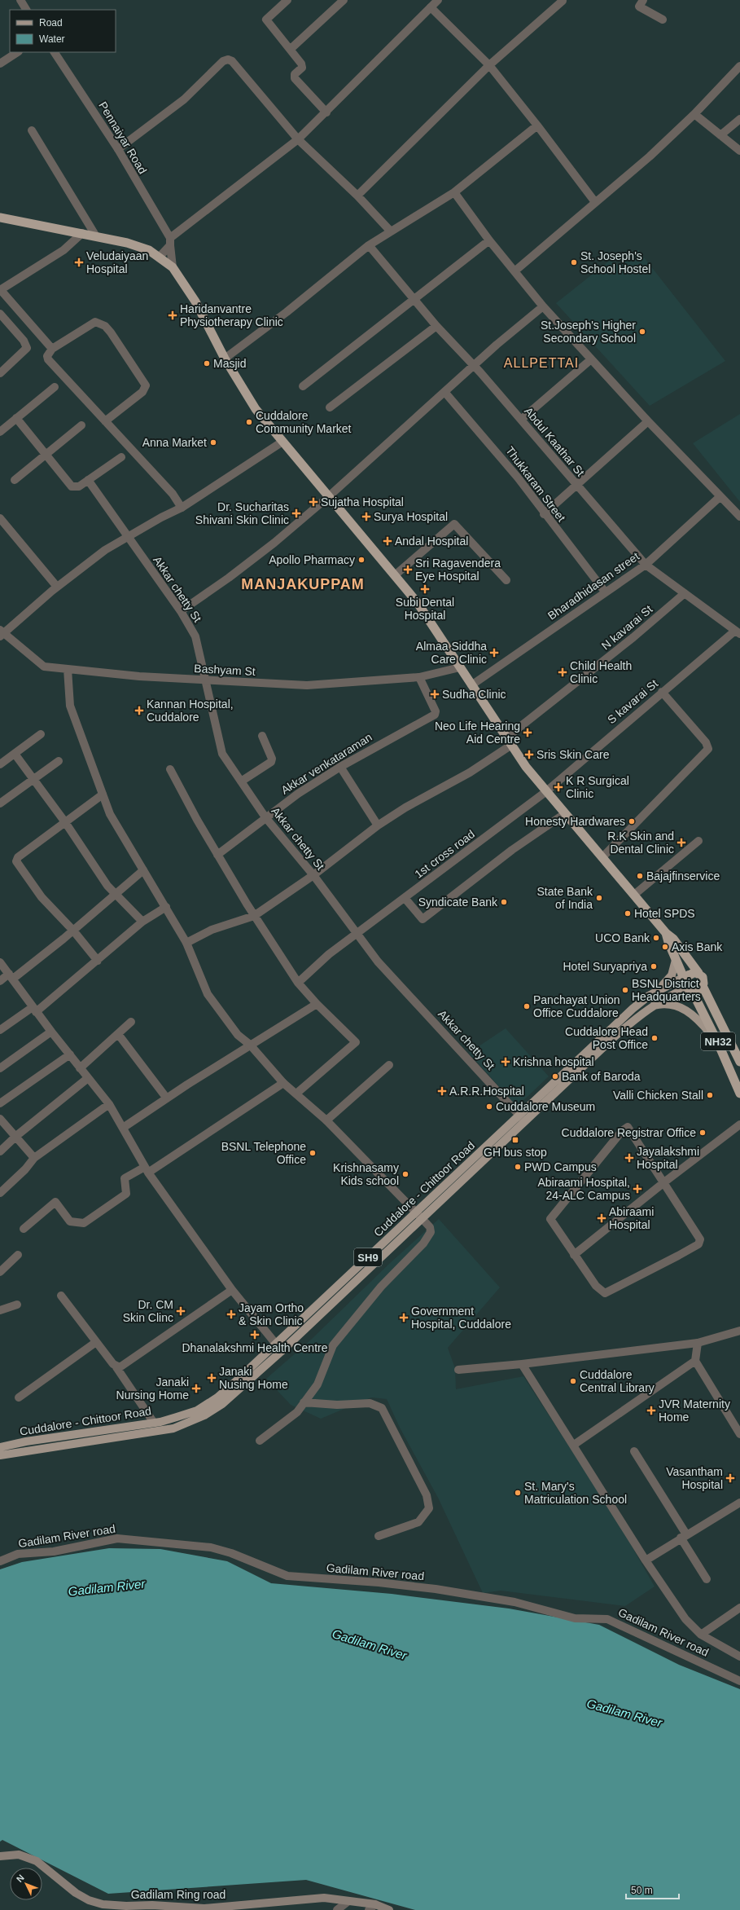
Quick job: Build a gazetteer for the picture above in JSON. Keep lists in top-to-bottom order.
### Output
{
  "streets": {
    "highway": ["NH32"],
    "main road": ["Cuddalore - Chittoor Road", "SH9", "Gadilam Ring road"],
    "street": [
      "Pennaiyar Road",
      "Abdul Kaathar St",
      "Thukkaram Street",
      "Bharadhidasan street",
      "Akkar chetty St",
      "N kavarai St",
      "Bashyam St",
      "S kavarai St",
      "Akkar venkataraman",
      "1st cross road",
      "Gadilam River road"
    ]
  },
  "crossings": [
    ["Abdul Kaathar St", "Bharadhidasan street"],
    ["Abdul Kaathar St", "N kavarai St"],
    ["Abdul Kaathar St", "S kavarai St"],
    ["Thukkaram Street", "Bharadhidasan street"],
    ["Bharadhidasan street", "NH32"],
    ["Akkar chetty St", "N kavarai St"],
    ["Akkar chetty St", "Bashyam St"],
    ["Akkar chetty St", "Akkar venkataraman"],
    ["Akkar chetty St", "1st cross road"],
    ["Akkar chetty St", "Cuddalore - Chittoor Road"],
    ["N kavarai St", "NH32"],
    ["Bashyam St", "Akkar venkataraman"],
    ["Bashyam St", "NH32"],
    ["S kavarai St", "1st cross road"],
    ["S kavarai St", "NH32"],
    ["1st cross road", "NH32"],
    ["NH32", "Cuddalore - Chittoor Road"]
  ],
  "districts": ["ALLPETTAI", "MANJAKUPPAM"],
  "water": ["Gadilam River"],
  "places": {
    "health": [
      "Veludaiyaan Hospital",
      "Haridanvantre Physiotherapy Clinic",
      "Sujatha Hospital",
      "Dr. Sucharitas Shivani Skin Clinic",
      "Surya Hospital",
      "Andal Hospital",
      "Sri Ragavendera Eye Hospital",
      "Subi Dental Hospital",
      "Almaa Siddha Care Clinic",
      "Child Health Clinic",
      "Sudha Clinic",
      "Kannan Hospital, Cuddalore",
      "Neo Life Hearing Aid Centre",
      "Sris Skin Care",
      "K R Surgical Clinic",
      "R.K Skin and Dental Clinic",
      "Krishna hospital",
      "A.R.R.Hospital",
      "Jayalakshmi Hospital",
      "Abiraami Hospital, 24-ALC Campus",
      "Abiraami Hospital",
      "Dr. CM Skin Clinc",
      "Jayam Ortho & Skin Clinic",
      "Government Hospital, Cuddalore",
      "Dhanalakshmi Health Centre",
      "Janaki Nusing Home",
      "Janaki Nursing Home",
      "JVR Maternity Home",
      "Vasantham Hospital"
    ],
    "other": [
      "St. Joseph's School Hostel",
      "St.Joseph's Higher Secondary School",
      "Masjid",
      "Cuddalore Community Market",
      "Anna Market",
      "Apollo Pharmacy",
      "Honesty Hardwares",
      "Bajajfinservice",
      "State Bank of India",
      "Syndicate Bank",
      "Hotel SPDS",
      "UCO Bank",
      "Axis Bank",
      "Hotel Suryapriya",
      "BSNL District Headquarters",
      "Panchayat Union Office Cuddalore",
      "Cuddalore Head Post Office",
      "Bank of Baroda",
      "Valli Chicken Stall",
      "Cuddalore Museum",
      "Cuddalore Registrar Office",
      "BSNL Telephone Office",
      "PWD Campus",
      "Krishnasamy Kids school",
      "Cuddalore Central Library",
      "St. Mary's Matriculation School"
    ],
    "transit": ["GH bus stop"]
  },
  "legend": ["Road", "Water"],
  "scale_bar": "50 m",
  "north": "top left"
}
